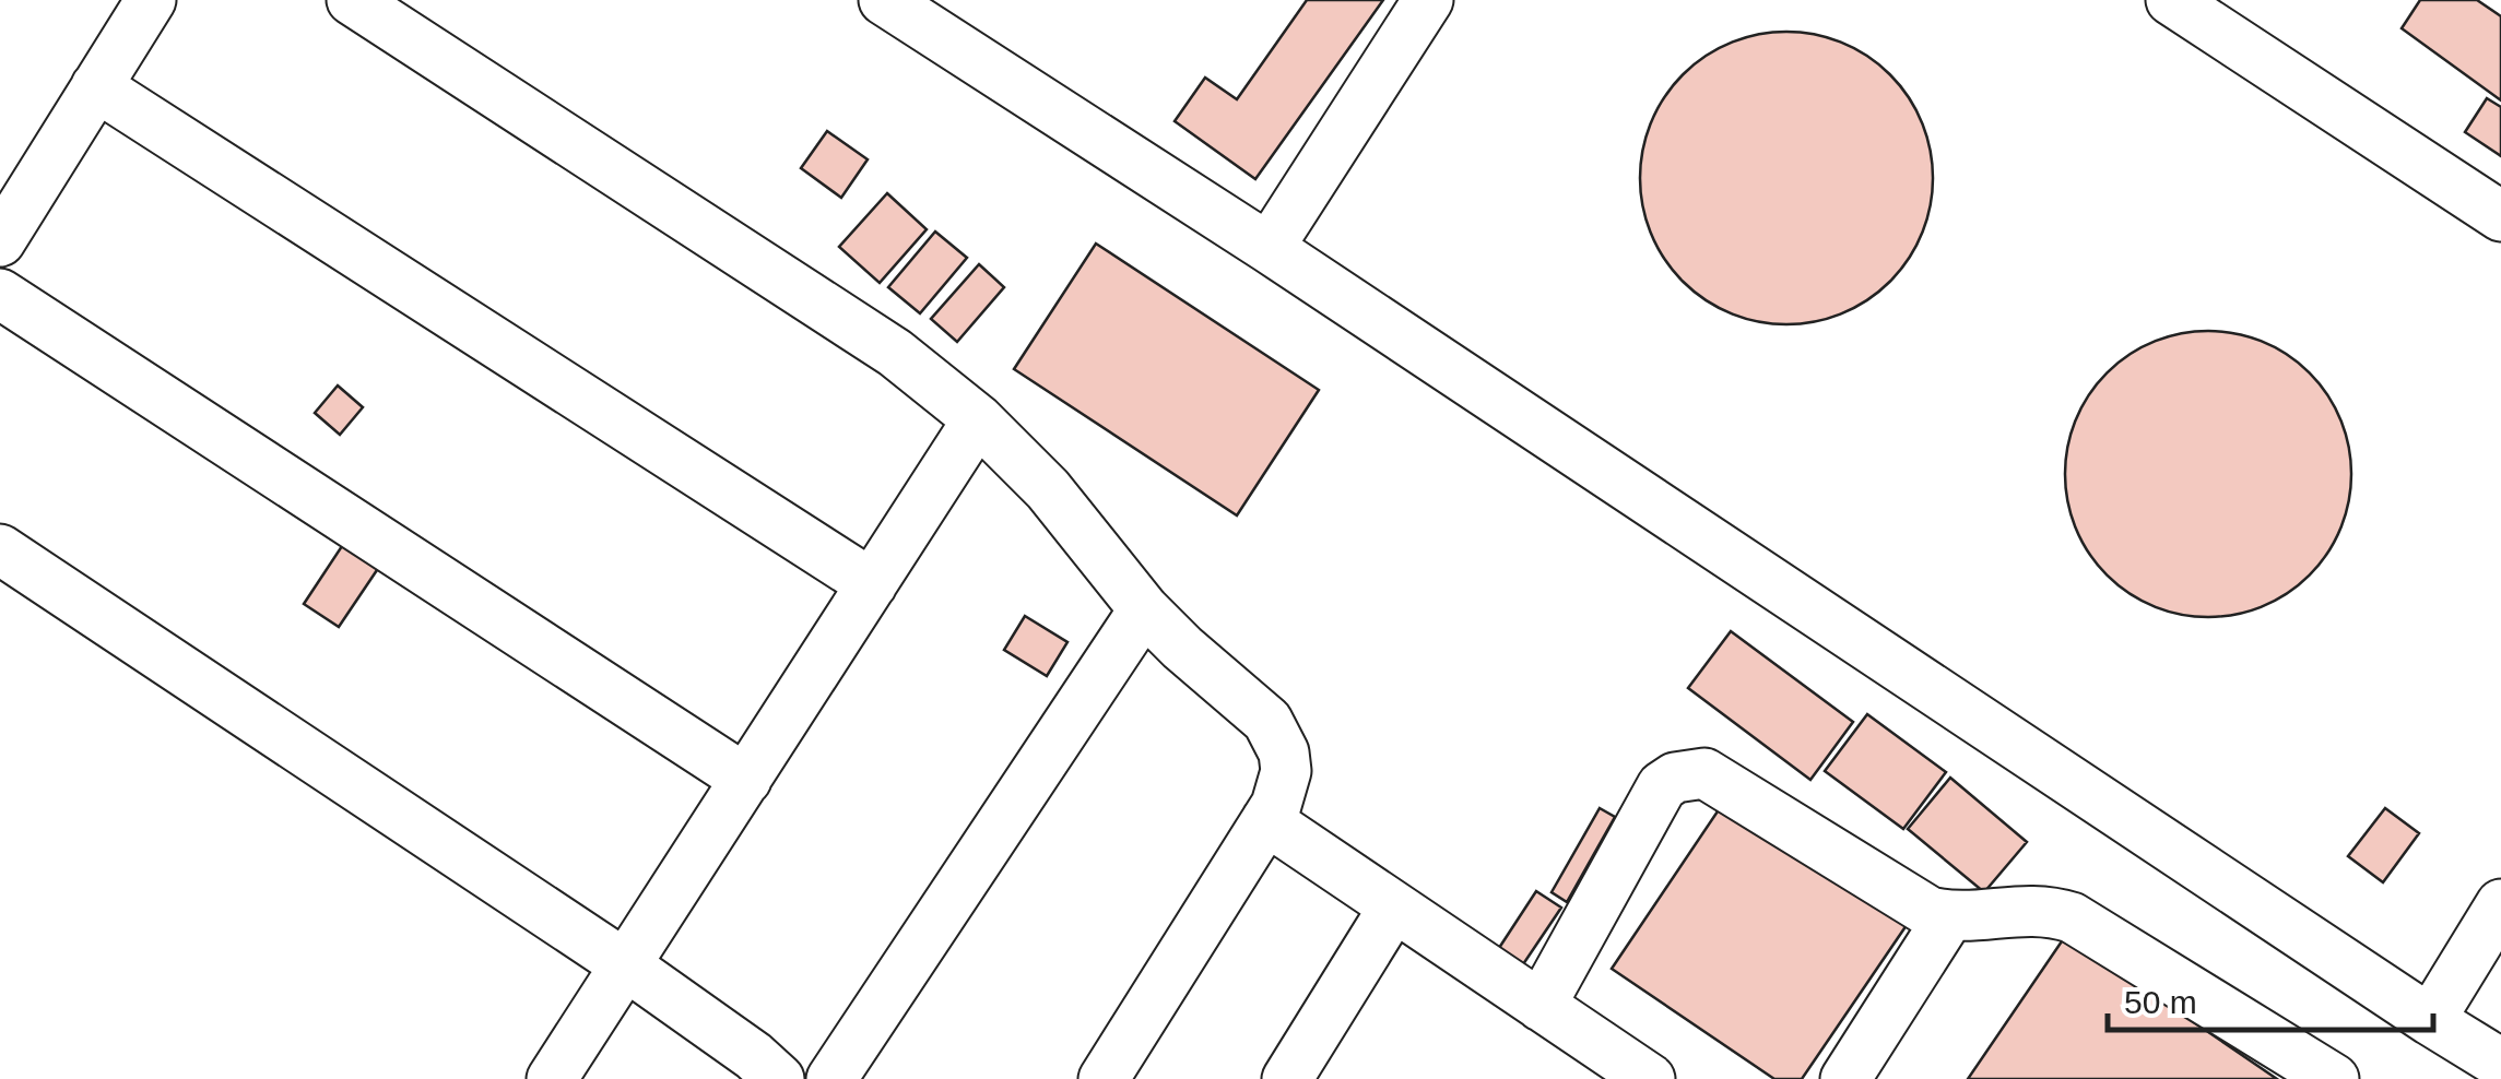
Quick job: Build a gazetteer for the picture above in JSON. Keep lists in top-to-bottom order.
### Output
{
  "scale_bar": "50 m"
}
